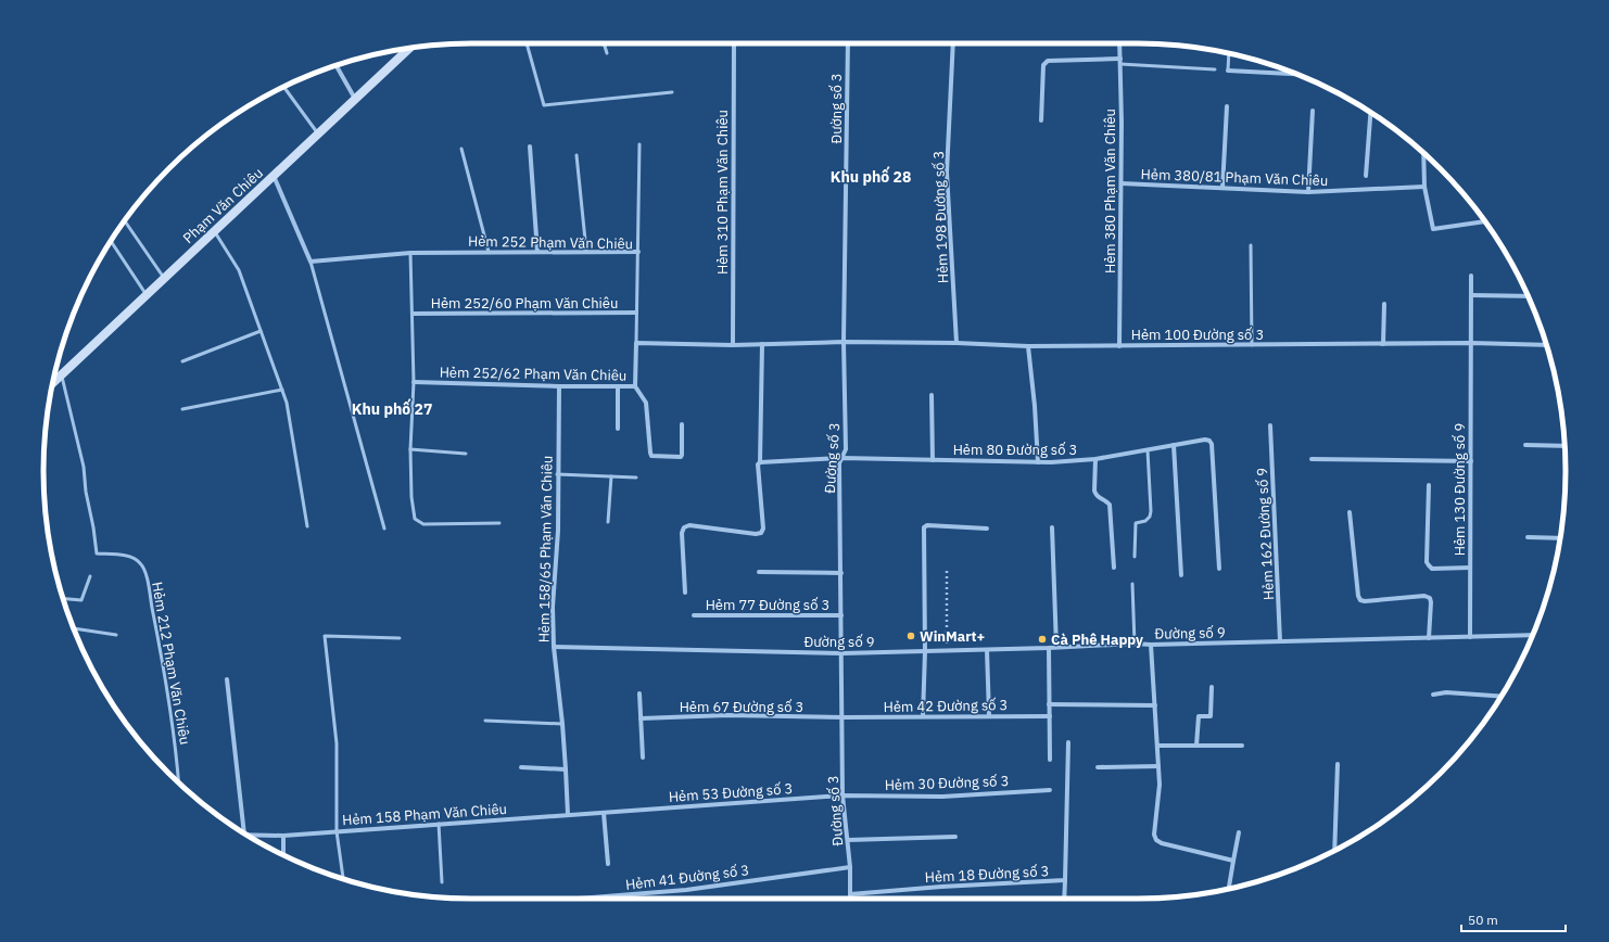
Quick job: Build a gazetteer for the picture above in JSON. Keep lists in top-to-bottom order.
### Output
{
  "streets": {
    "main road": ["Phạm Văn Chiêu"],
    "street": [
      "Đường số 3",
      "Hẻm 380/81 Phạm Văn Chiêu",
      "Hẻm 380 Phạm Văn Chiêu",
      "Hẻm 310 Phạm Văn Chiêu",
      "Hẻm 198 Đường số 3",
      "Hẻm 252 Phạm Văn Chiêu",
      "Hẻm 252/60 Phạm Văn Chiêu",
      "Hẻm 100 Đường số 3",
      "Hẻm 252/62 Phạm Văn Chiêu",
      "Hẻm 80 Đường số 3",
      "Hẻm 130 Đường số 9",
      "Hẻm 162 Đường số 9",
      "Hẻm 158/65 Phạm Văn Chiêu",
      "Hẻm 77 Đường số 3",
      "Đường số 9",
      "Hẻm 42 Đường số 3",
      "Hẻm 67 Đường số 3",
      "Hẻm 30 Đường số 3",
      "Hẻm 53 Đường số 3",
      "Hẻm 158 Phạm Văn Chiêu",
      "Hẻm 18 Đường số 3",
      "Hẻm 41 Đường số 3"
    ],
    "lane": ["Hẻm 212 Phạm Văn Chiêu"]
  },
  "crossings": [
    ["Đường số 3", "Hẻm 100 Đường số 3"],
    ["Đường số 3", "Hẻm 80 Đường số 3"],
    ["Đường số 3", "Hẻm 77 Đường số 3"],
    ["Đường số 3", "Đường số 9"],
    ["Đường số 3", "Hẻm 42 Đường số 3"],
    ["Đường số 3", "Hẻm 67 Đường số 3"],
    ["Đường số 3", "Hẻm 30 Đường số 3"],
    ["Đường số 3", "Hẻm 53 Đường số 3"],
    ["Đường số 3", "Hẻm 18 Đường số 3"],
    ["Đường số 3", "Hẻm 41 Đường số 3"],
    ["Hẻm 380/81 Phạm Văn Chiêu", "Hẻm 380 Phạm Văn Chiêu"],
    ["Hẻm 380 Phạm Văn Chiêu", "Hẻm 100 Đường số 3"],
    ["Phạm Văn Chiêu", "Hẻm 212 Phạm Văn Chiêu"],
    ["Hẻm 198 Đường số 3", "Hẻm 100 Đường số 3"],
    ["Hẻm 252 Phạm Văn Chiêu", "Hẻm 252/60 Phạm Văn Chiêu"],
    ["Hẻm 252 Phạm Văn Chiêu", "Hẻm 252/62 Phạm Văn Chiêu"],
    ["Hẻm 100 Đường số 3", "Hẻm 130 Đường số 9"],
    ["Hẻm 252/62 Phạm Văn Chiêu", "Hẻm 158/65 Phạm Văn Chiêu"],
    ["Hẻm 130 Đường số 9", "Đường số 9"],
    ["Hẻm 162 Đường số 9", "Đường số 9"],
    ["Hẻm 158/65 Phạm Văn Chiêu", "Đường số 9"],
    ["Hẻm 158/65 Phạm Văn Chiêu", "Hẻm 158 Phạm Văn Chiêu"],
    ["Hẻm 42 Đường số 3", "Hẻm 67 Đường số 3"],
    ["Hẻm 30 Đường số 3", "Hẻm 53 Đường số 3"],
    ["Hẻm 53 Đường số 3", "Hẻm 158 Phạm Văn Chiêu"]
  ],
  "districts": ["Khu phố 28", "Khu phố 27"],
  "places": ["WinMart+", "Cà Phê Happy"],
  "scale_bar": "50 m"
}
